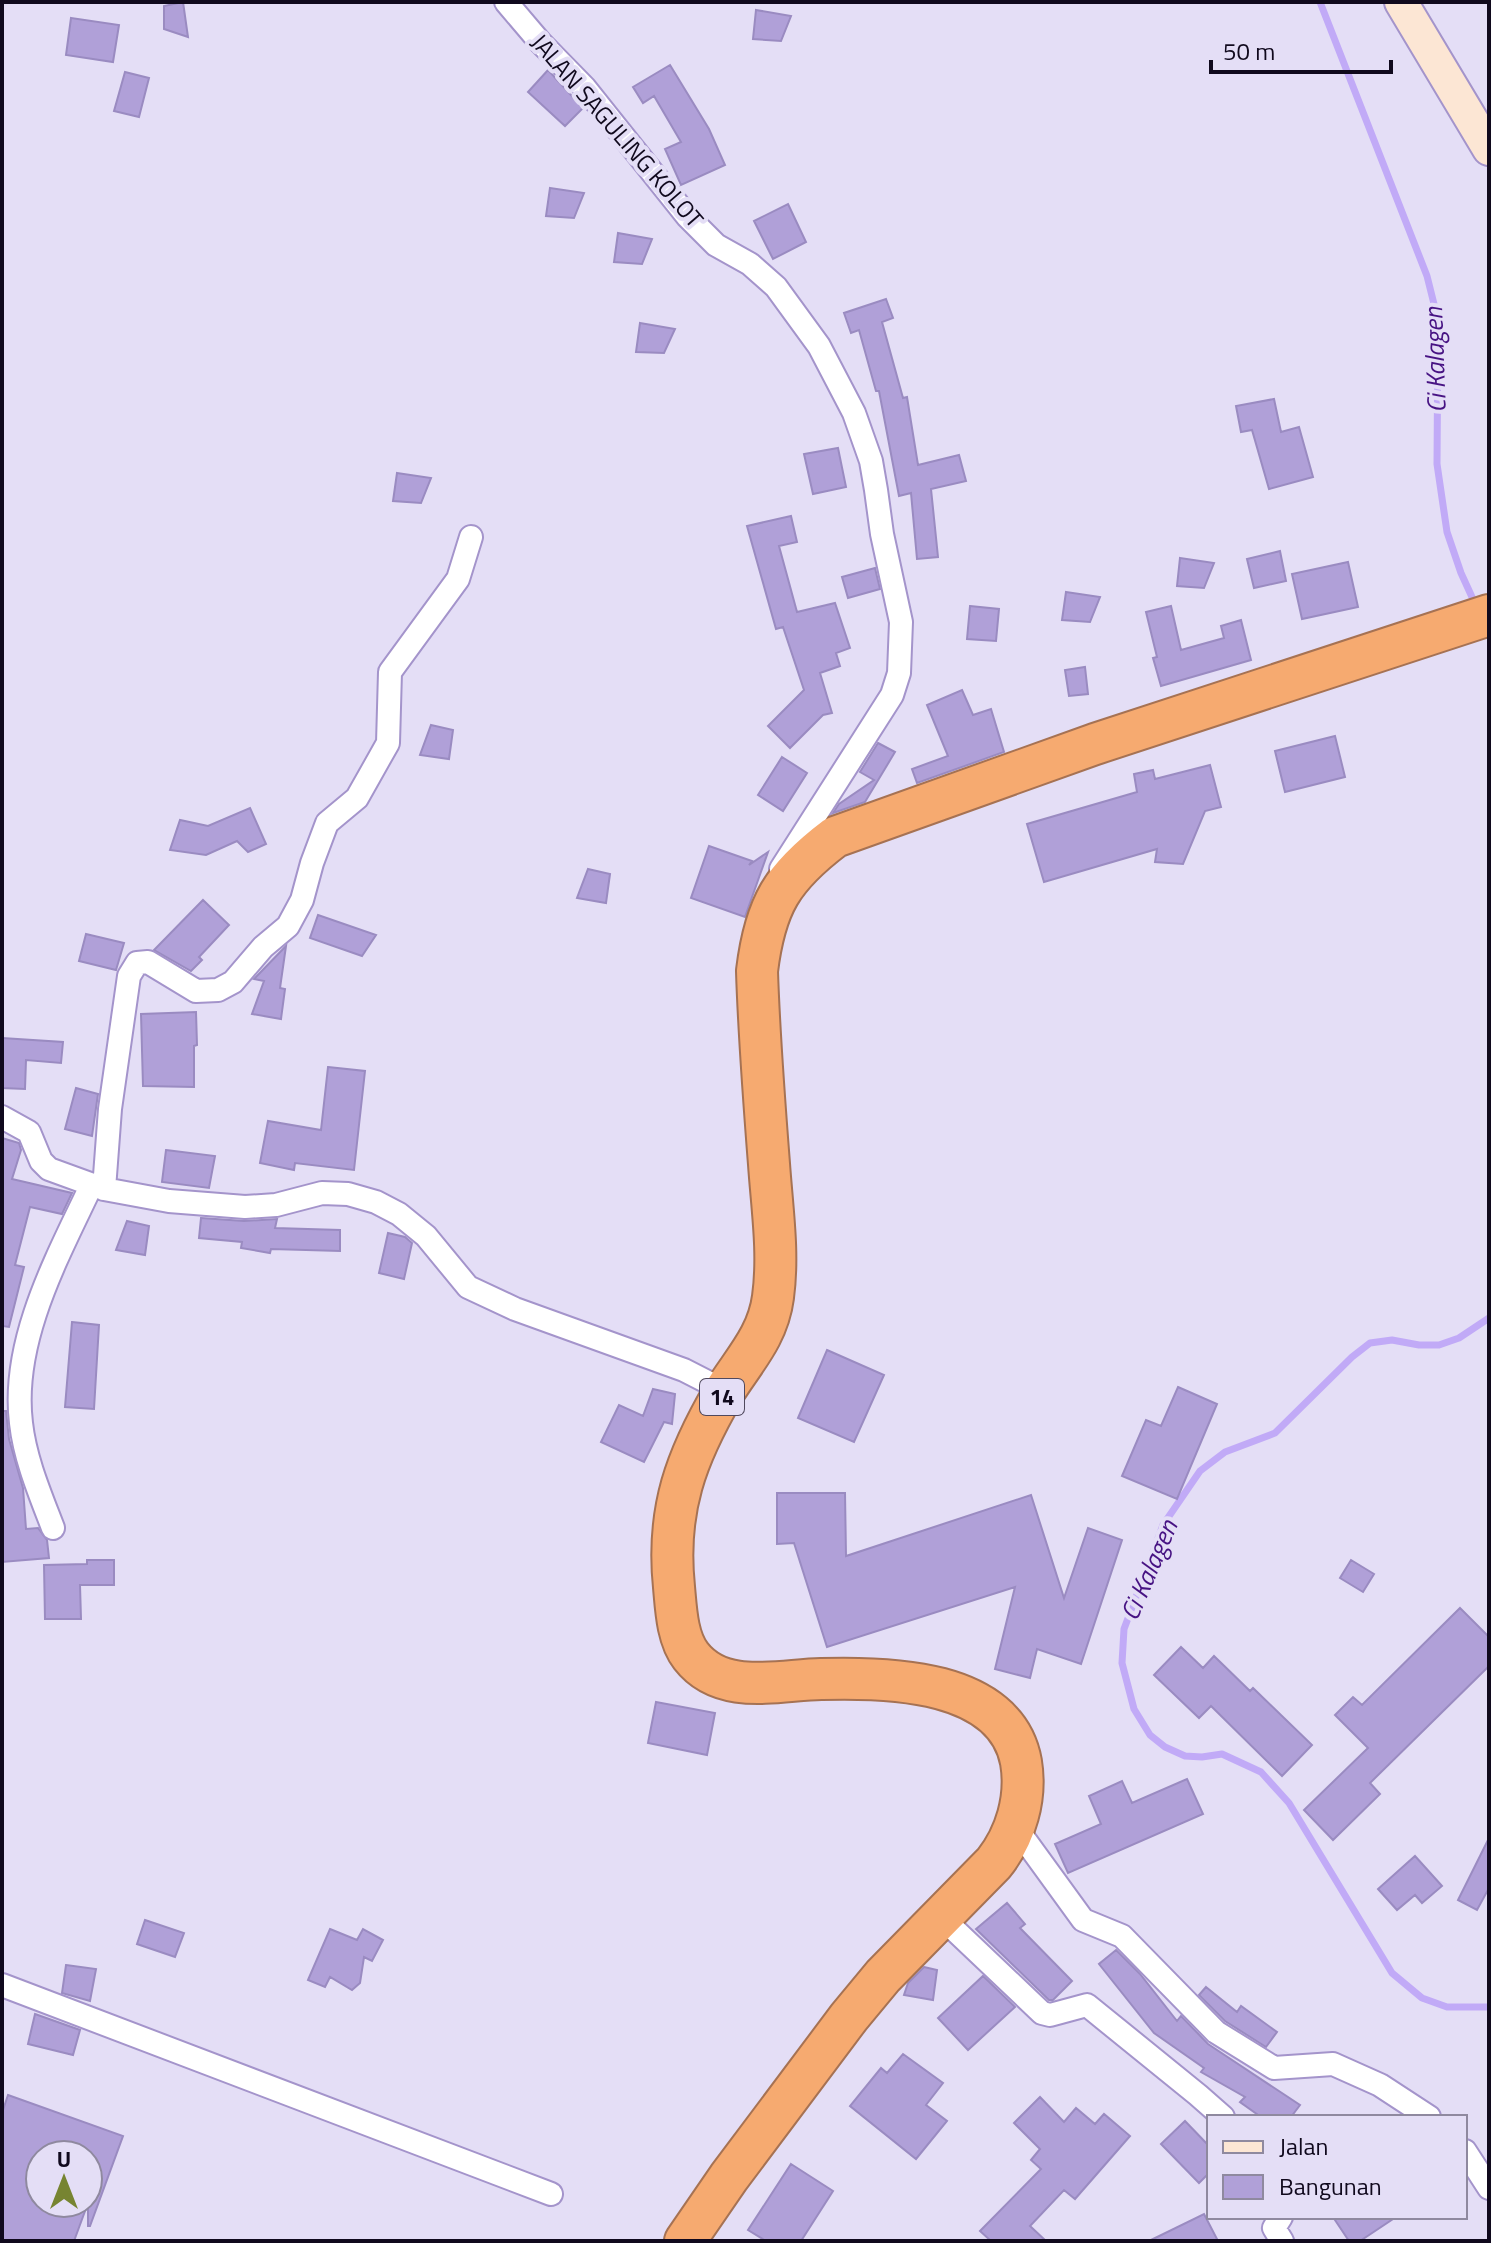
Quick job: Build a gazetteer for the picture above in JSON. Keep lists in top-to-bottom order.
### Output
{
  "streets": {
    "highway": ["14"],
    "street": ["JALAN SAGULING KOLOT"]
  },
  "crossings": [
    ["JALAN SAGULING KOLOT", "14"]
  ],
  "water": ["Ci Kalagen"],
  "legend": ["Jalan", "Bangunan"],
  "scale_bar": "50 m",
  "north": "top"
}
